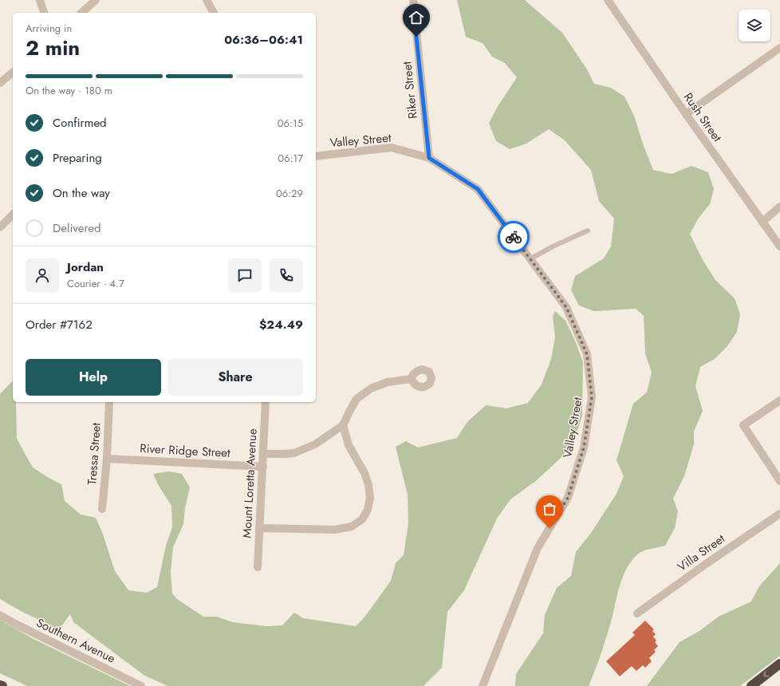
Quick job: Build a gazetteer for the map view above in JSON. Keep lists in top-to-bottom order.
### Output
{
  "streets": {
    "street": [
      "Riker Street",
      "Rush Street",
      "Valley Street",
      "River Ridge Street",
      "Tressa Street",
      "Mount Loretta Avenue",
      "Villa Street",
      "Southern Avenue"
    ]
  },
  "crossings": [
    ["Riker Street", "Valley Street"],
    ["River Ridge Street", "Tressa Street"],
    ["River Ridge Street", "Mount Loretta Avenue"]
  ],
  "page": {
    "heading": ["2 min", "Arriving in", "06:36–06:41"],
    "panel": [
      "Jordan",
      "Courier · 4.7",
      "Order #7162",
      "$24.49"
    ],
    "bar": "On the way · 180 m",
    "list": [
      ["Confirmed", "06:15"],
      ["Preparing", "06:17"],
      ["On the way", "06:29"],
      "Delivered"
    ],
    "buttons": ["Help", "Share"]
  }
}
